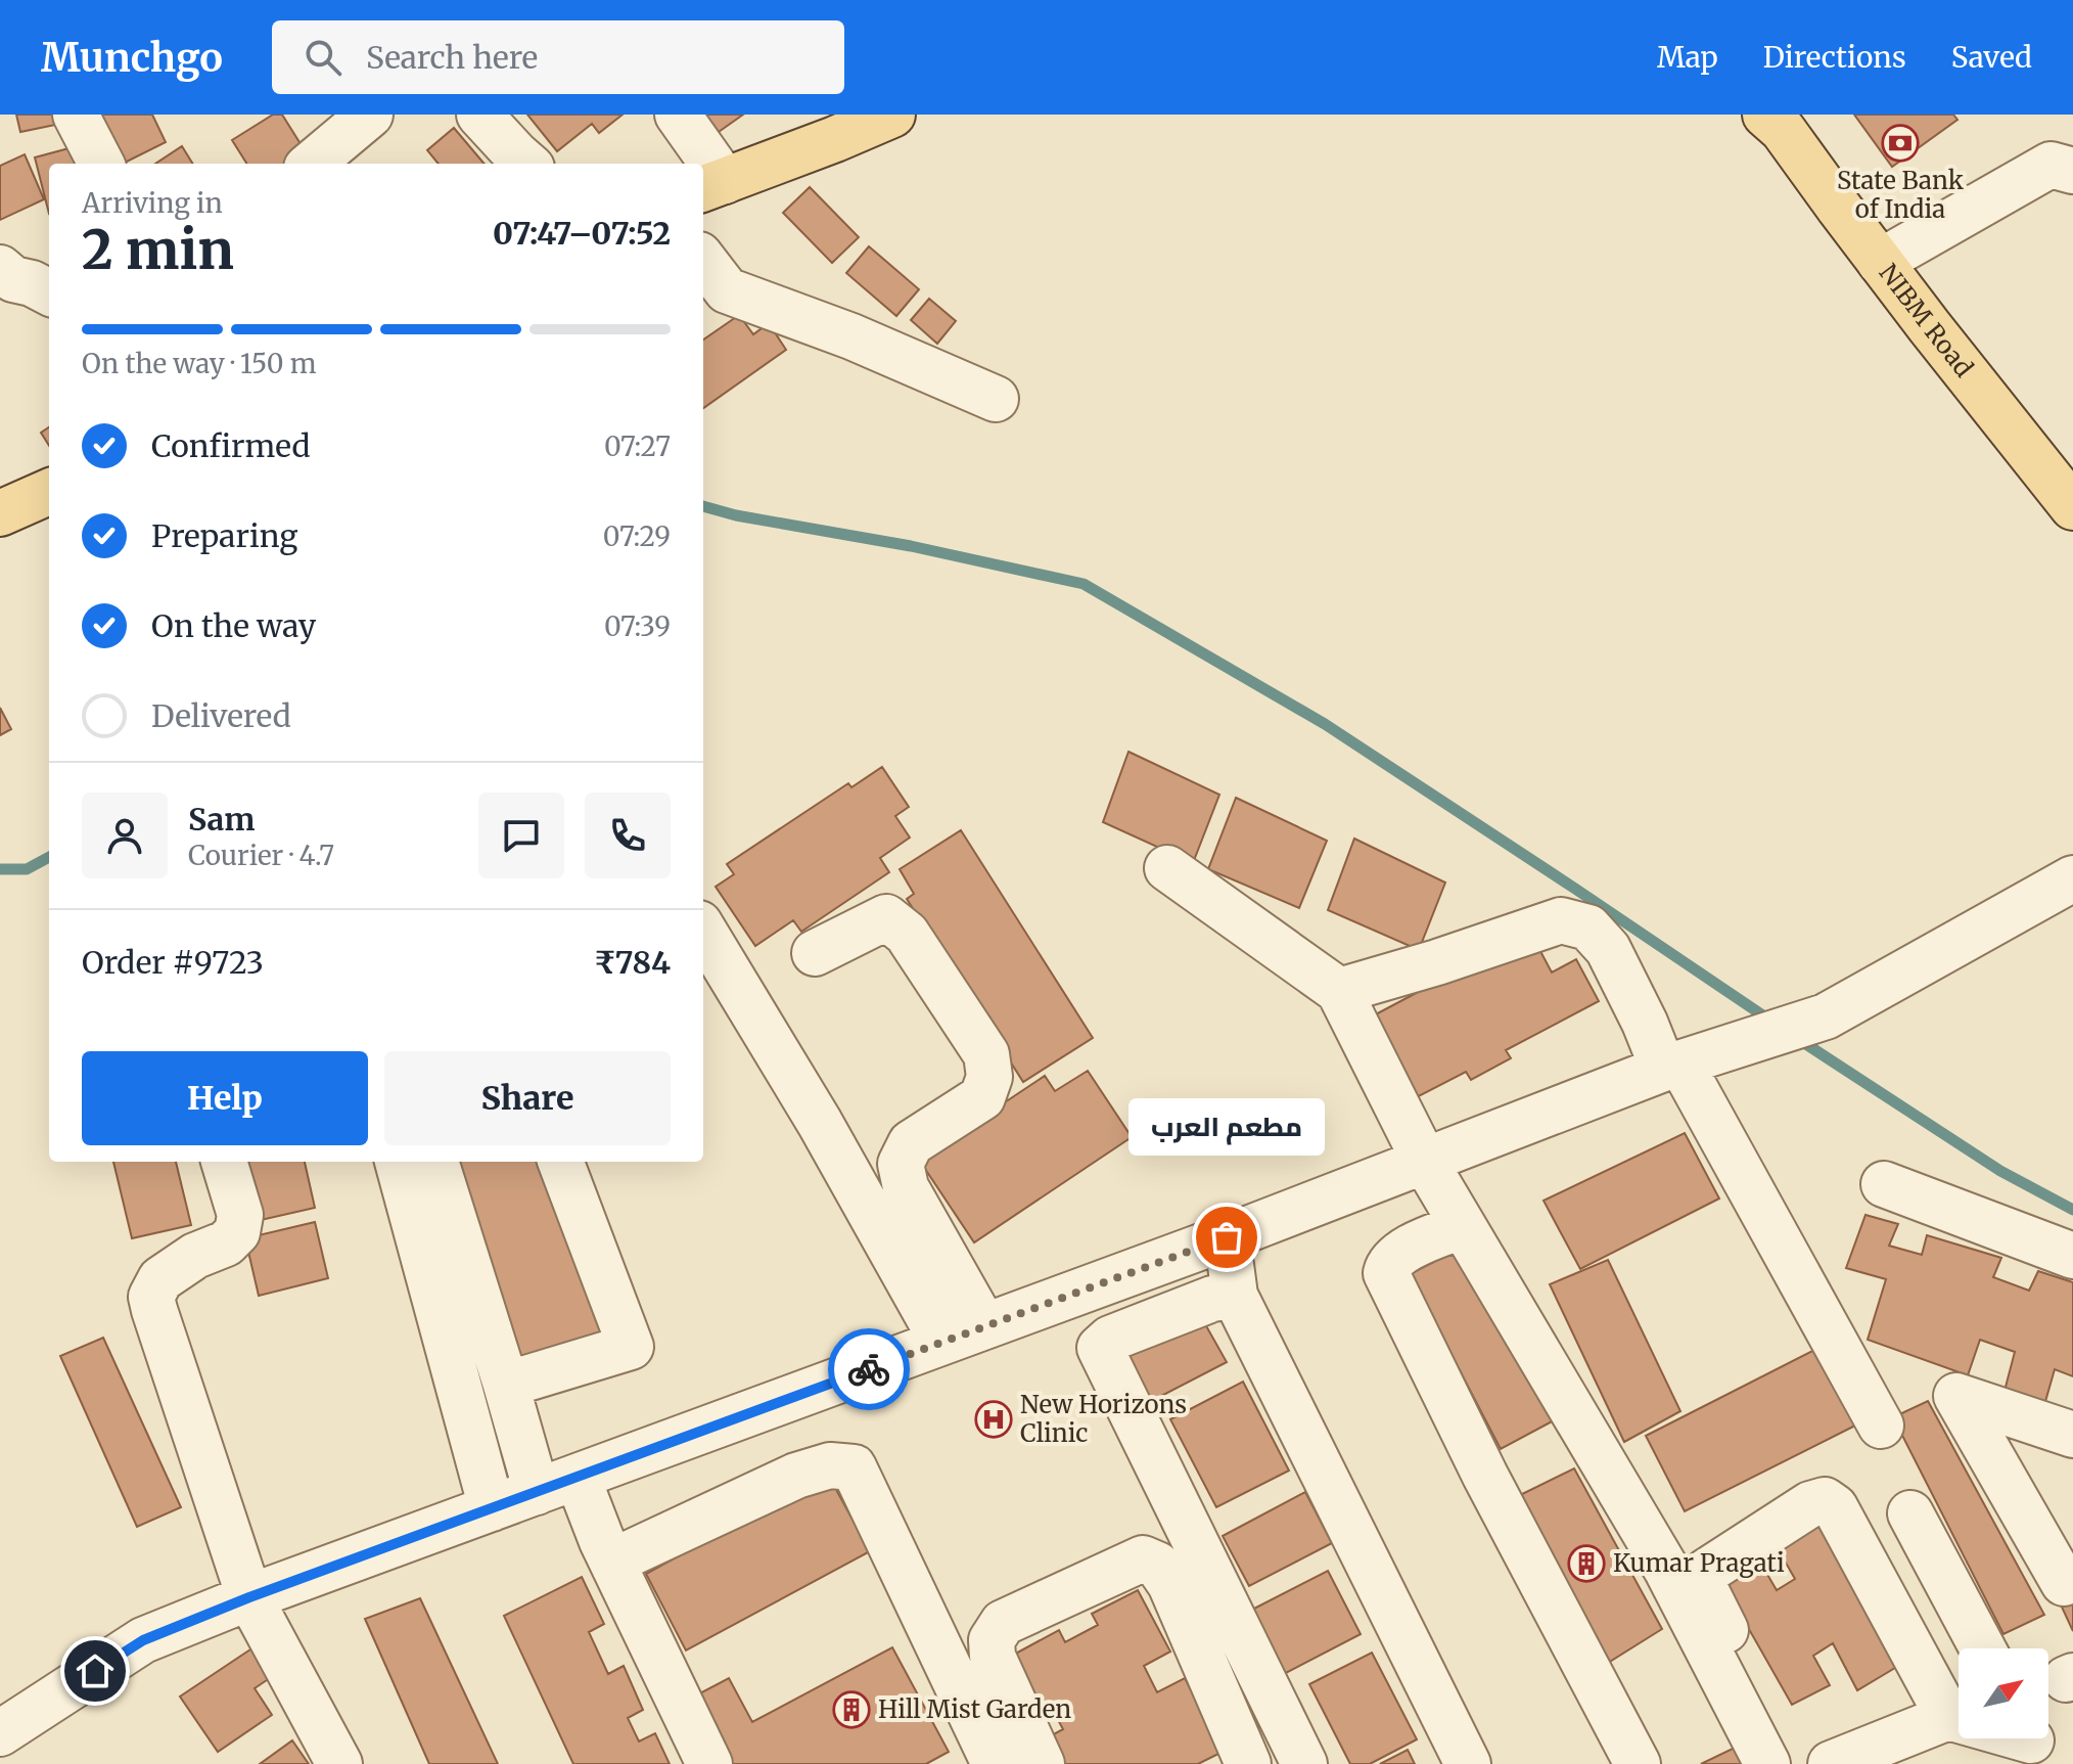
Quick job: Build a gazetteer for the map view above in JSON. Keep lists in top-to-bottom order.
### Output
{
  "streets": {
    "main road": ["NIBM Road"]
  },
  "places": {
    "bank": ["State Bank of India"],
    "other": ["مطعم العرب"],
    "hospital": ["New Horizons Clinic"],
    "building": ["Kumar Pragati", "Hill Mist Garden"]
  },
  "north": "top right",
  "page": {
    "header": "Munchgo",
    "search": "Search here",
    "nav": ["Map", "Directions", "Saved"],
    "heading": ["2 min", "Arriving in", "07:47–07:52"],
    "panel": [
      "Sam",
      "Courier · 4.7",
      "Order #9723",
      "₹784"
    ],
    "bar": "On the way · 150 m",
    "list": [
      ["Confirmed", "07:27"],
      ["Preparing", "07:29"],
      ["On the way", "07:39"],
      "Delivered"
    ],
    "buttons": ["Help", "Share"],
    "bubble": "مطعم العرب"
  }
}
